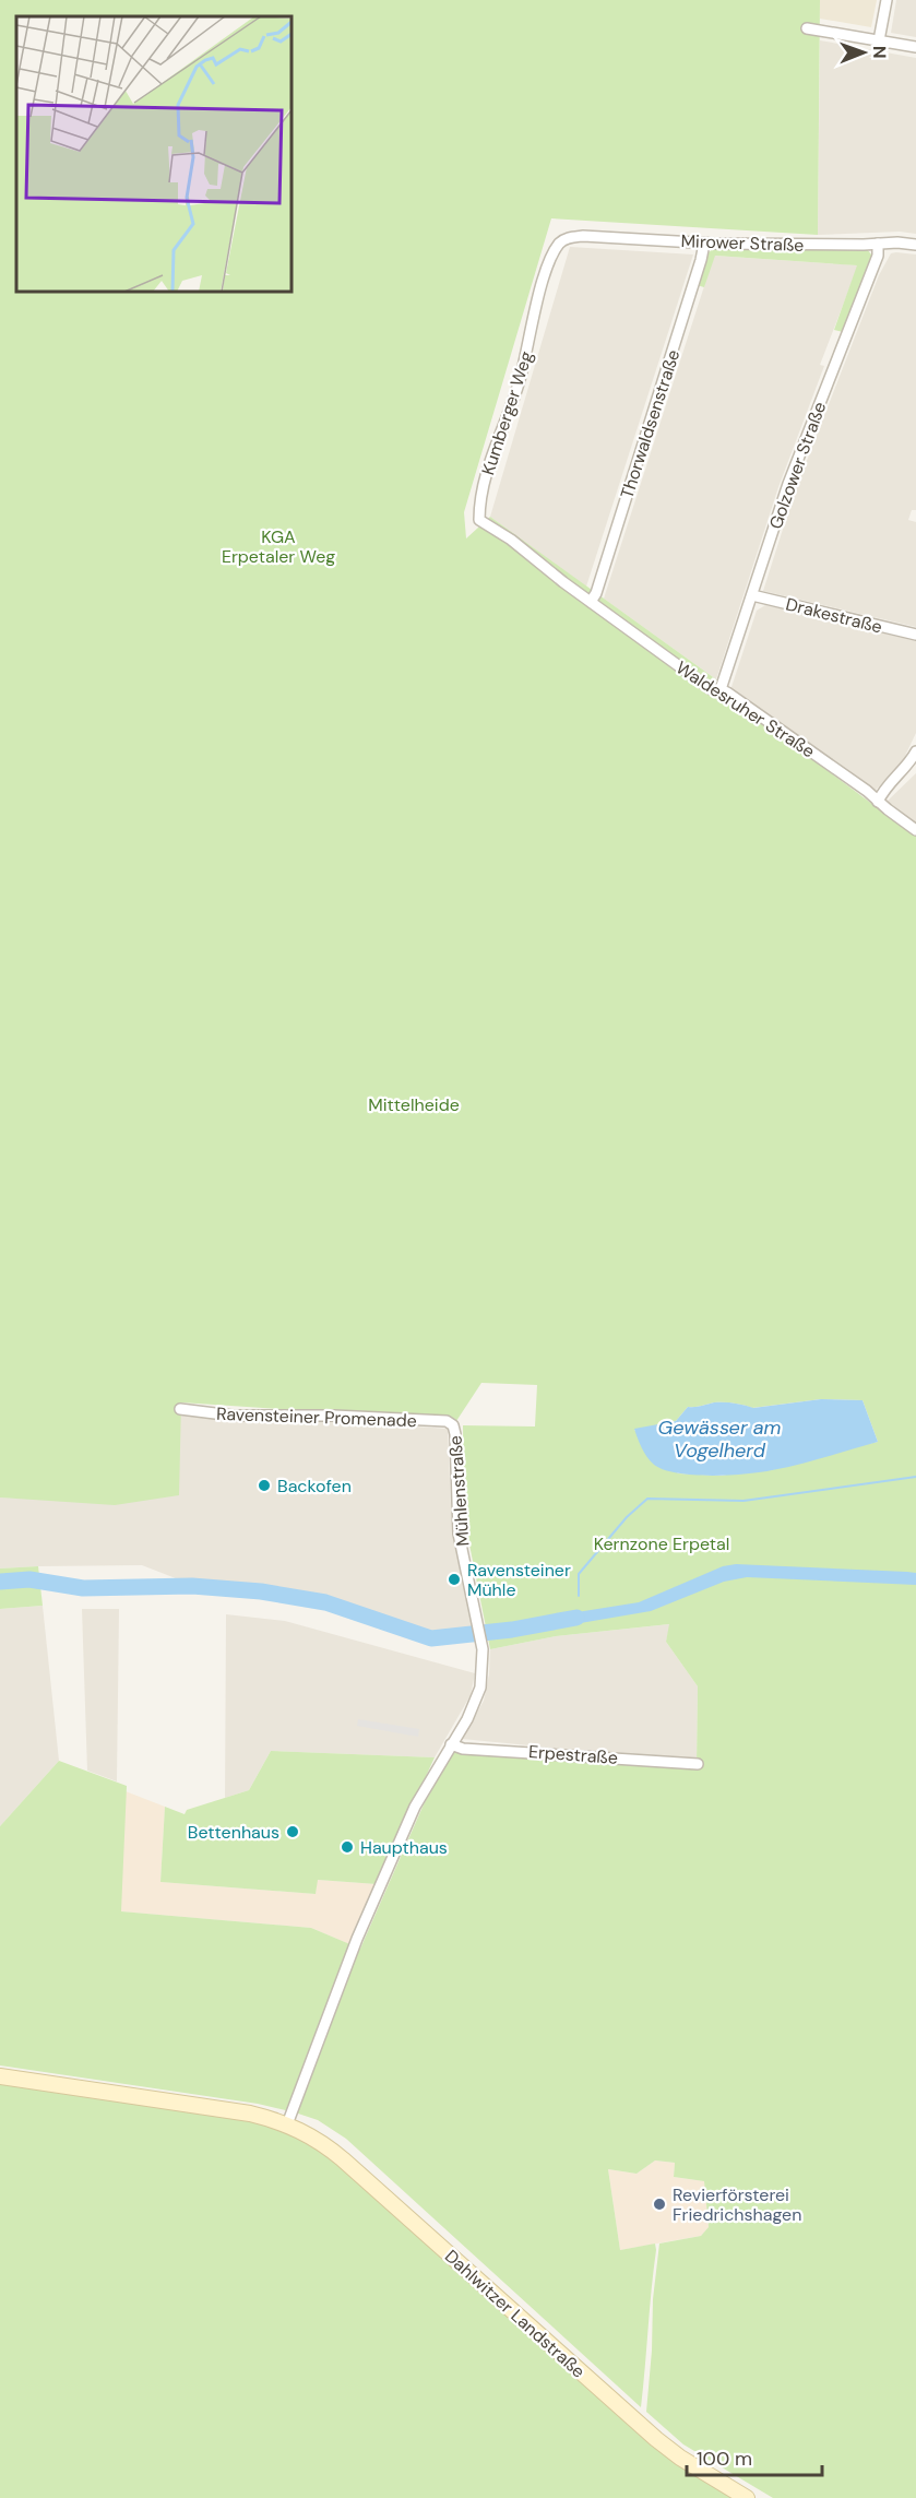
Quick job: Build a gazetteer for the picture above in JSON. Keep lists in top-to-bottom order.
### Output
{
  "streets": {
    "main road": ["Dahlwitzer Landstraße"],
    "street": [
      "Mirower Straße",
      "Kumberger Weg",
      "Thorwaldsenstraße",
      "Golzower Straße",
      "Drakestraße",
      "Waldesruher Straße",
      "Ravensteiner Promenade",
      "Mühlenstraße",
      "Erpestraße"
    ]
  },
  "crossings": [
    ["Mirower Straße", "Kumberger Weg"],
    ["Mirower Straße", "Thorwaldsenstraße"],
    ["Mirower Straße", "Golzower Straße"],
    ["Kumberger Weg", "Waldesruher Straße"],
    ["Thorwaldsenstraße", "Waldesruher Straße"],
    ["Golzower Straße", "Drakestraße"],
    ["Golzower Straße", "Waldesruher Straße"],
    ["Ravensteiner Promenade", "Mühlenstraße"],
    ["Mühlenstraße", "Erpestraße"]
  ],
  "water": ["Gewässer am Vogelherd"],
  "parks": ["KGA Erpetaler Weg", "Mittelheide", "Kernzone Erpetal"],
  "places": [
    "Backofen",
    "Ravensteiner Mühle",
    "Bettenhaus",
    "Haupthaus",
    "Revierförsterei Friedrichshagen"
  ],
  "scale_bar": "100 m",
  "north": "right"
}
